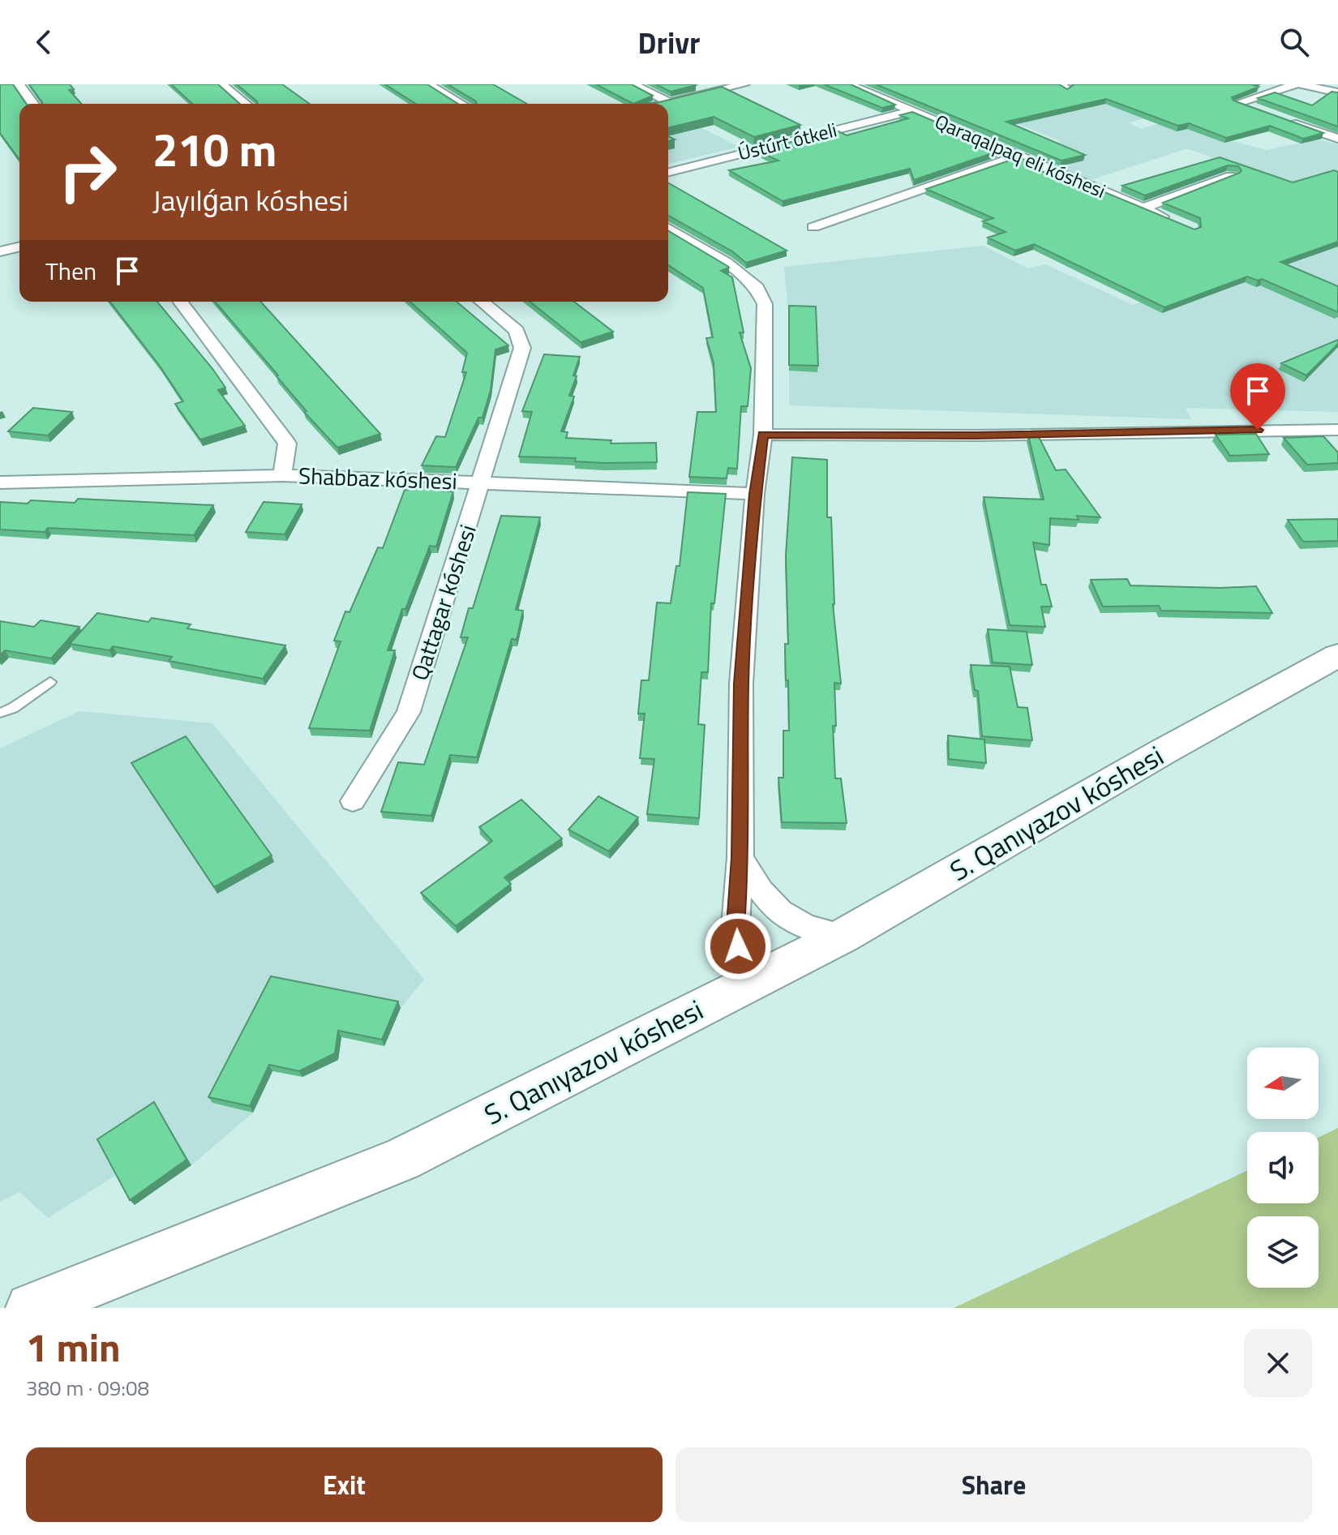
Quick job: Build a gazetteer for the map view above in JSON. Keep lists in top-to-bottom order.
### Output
{
  "streets": {
    "street": [
      "Ústúrt ótkeli",
      "Qaraqalpaq eli kóshesi",
      "Shabbaz kóshesi",
      "Qattagar kóshesi",
      "S. Qanıyazov kóshesi"
    ]
  },
  "crossings": [
    ["Ústúrt ótkeli", "Qaraqalpaq eli kóshesi"],
    ["Shabbaz kóshesi", "Qattagar kóshesi"]
  ],
  "north": "left",
  "page": {
    "header": "Drivr",
    "turn": ["210 m", "Jayılǵan kóshesi"],
    "then": "Then",
    "heading": ["1 min", "380 m · 09:08"],
    "buttons": ["Exit", "Share"]
  }
}
